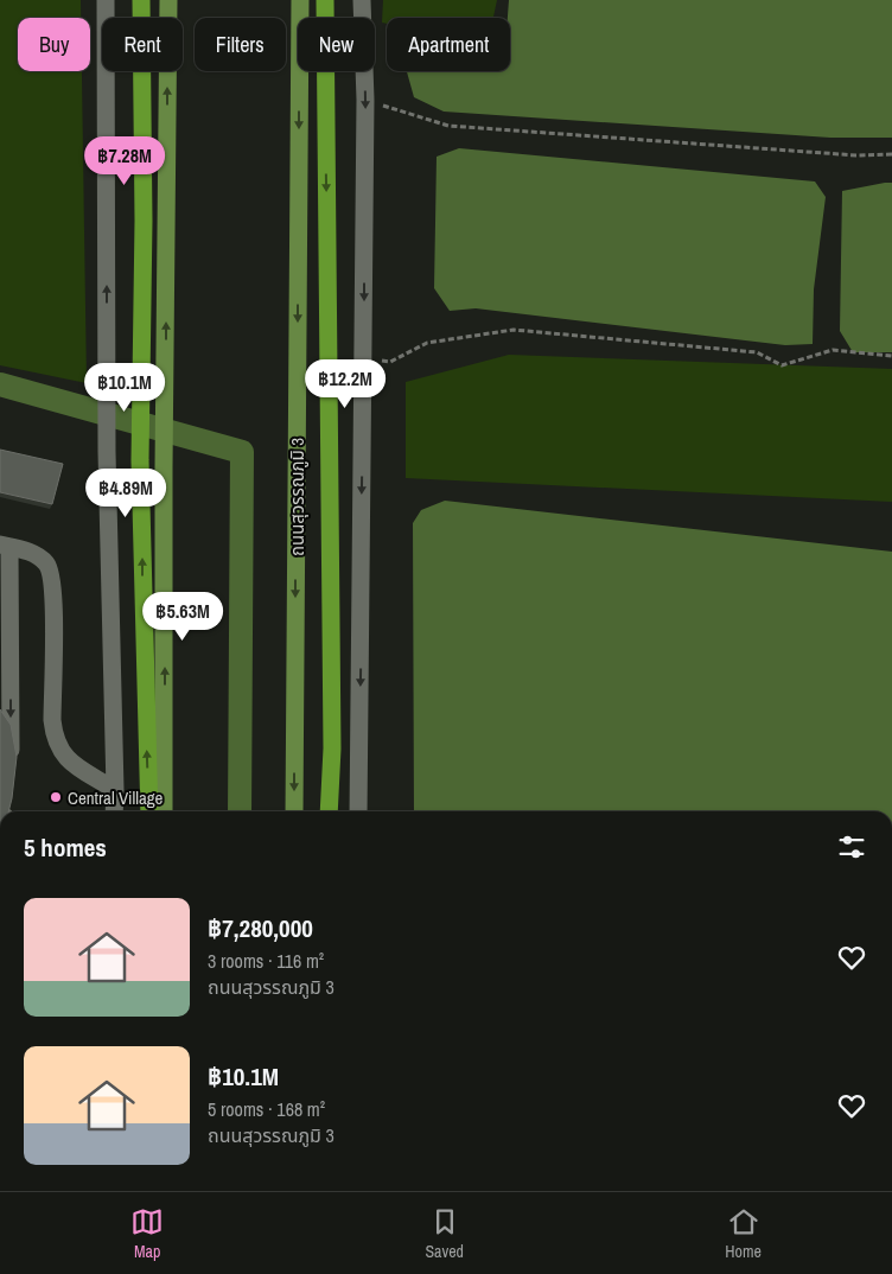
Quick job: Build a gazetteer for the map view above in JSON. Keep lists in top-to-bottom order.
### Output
{
  "streets": {
    "main road": ["ถนนสุวรรณภูมิ 3"]
  },
  "places": ["Central Village"],
  "page": {
    "chip": [
      "Buy",
      "Rent",
      "Filters",
      "New",
      "Apartment"
    ],
    "price": [
      "฿7.28M",
      "฿12.2M",
      "฿10.1M",
      "฿4.89M",
      "฿5.63M"
    ],
    "heading": "5 homes",
    "list": [
      {
        "name": "฿7,280,000",
        "note": "3 rooms · 116 m² · ถนนสุวรรณภูมิ 3"
      },
      {
        "name": "฿10.1M",
        "note": "5 rooms · 168 m² · ถนนสุวรรณภูมิ 3"
      }
    ],
    "tabs": ["Map", "Saved", "Home"]
  }
}
